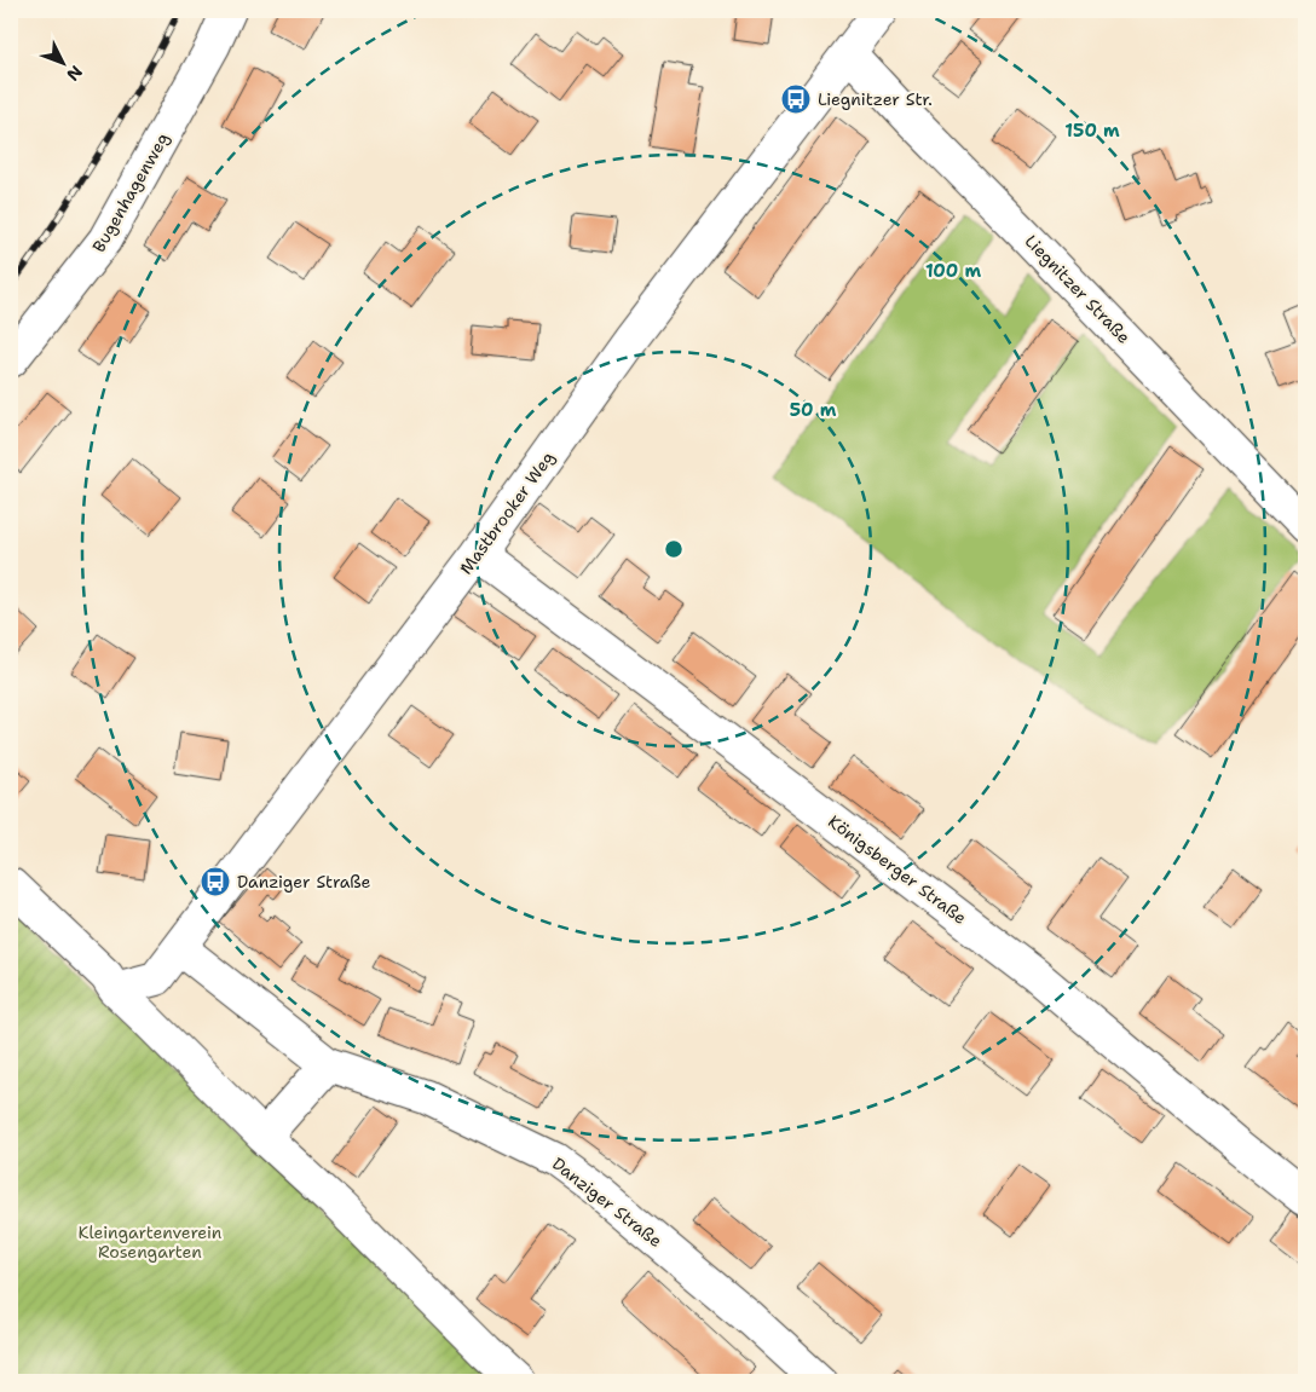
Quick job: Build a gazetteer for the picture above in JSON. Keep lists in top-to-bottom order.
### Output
{
  "streets": {
    "street": [
      "Bugenhagenweg",
      "Liegnitzer Straße",
      "Mastbrooker Weg",
      "Königsberger Straße",
      "Danziger Straße"
    ]
  },
  "crossings": [
    ["Liegnitzer Straße", "Mastbrooker Weg"],
    ["Mastbrooker Weg", "Königsberger Straße"],
    ["Mastbrooker Weg", "Danziger Straße"]
  ],
  "parks": ["Kleingartenverein Rosengarten"],
  "places": {
    "bus stop": ["Liegnitzer Str.", "Danziger Straße"]
  },
  "north": "bottom right",
  "rings": ["150 m", "100 m", "50 m"]
}
